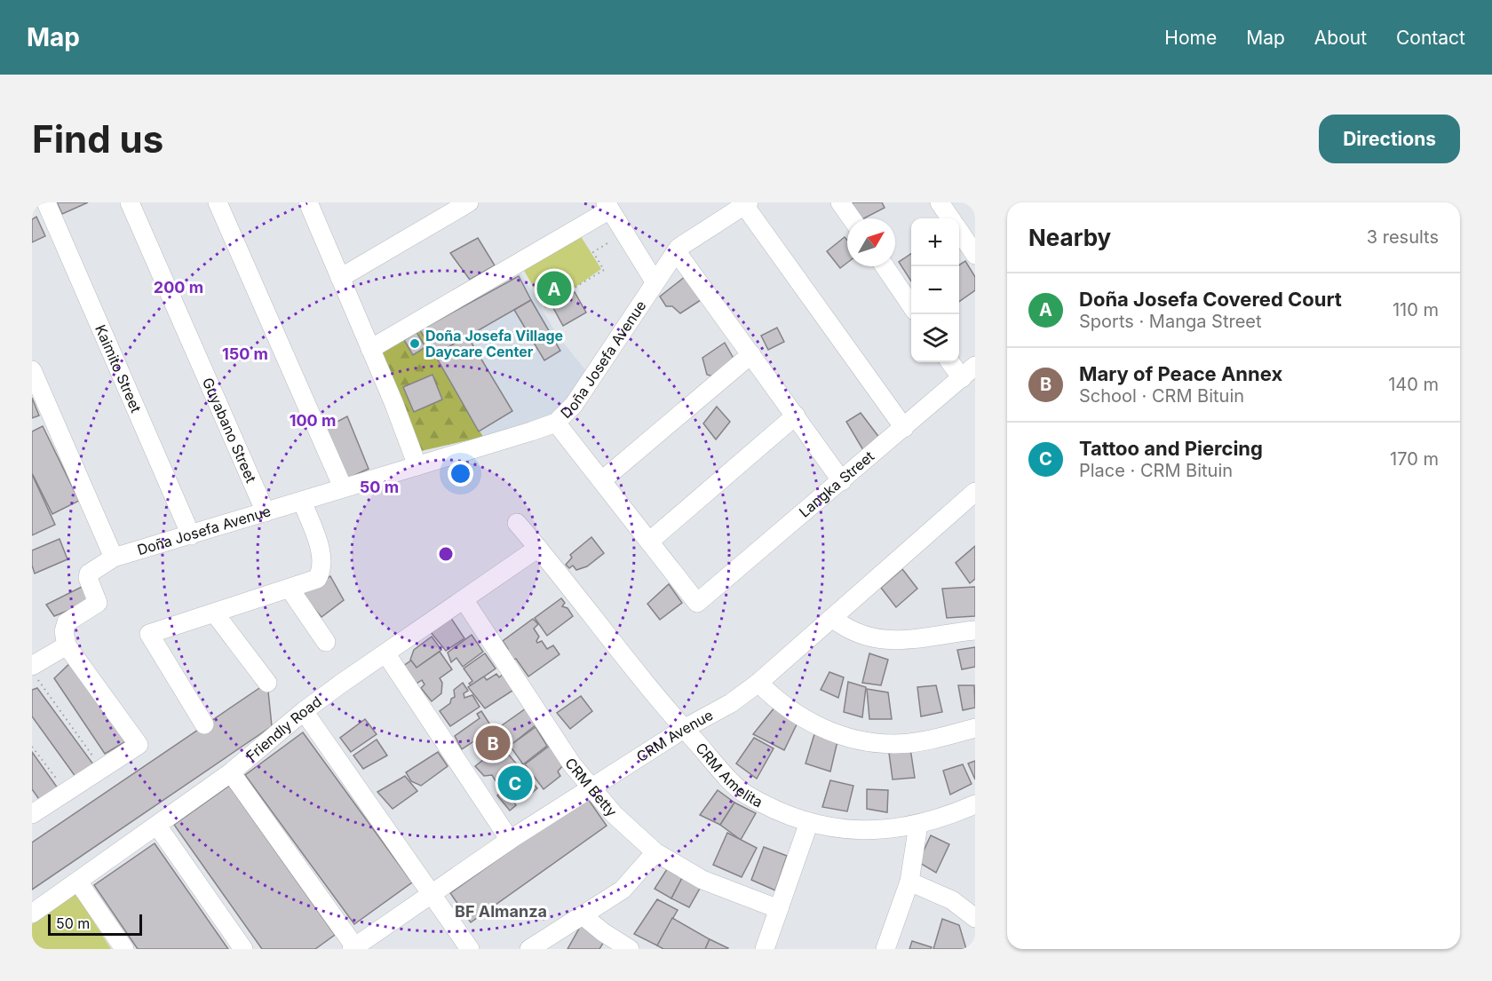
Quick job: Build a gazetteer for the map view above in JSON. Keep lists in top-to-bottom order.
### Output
{
  "streets": {
    "street": [
      "Doña Josefa Avenue",
      "Kaimito Street",
      "Guyabano Street",
      "Langka Street",
      "Friendly Road",
      "CRM Avenue",
      "CRM Amelita",
      "CRM Betty"
    ]
  },
  "crossings": [
    ["Doña Josefa Avenue", "Kaimito Street"],
    ["Doña Josefa Avenue", "Guyabano Street"],
    ["Friendly Road", "CRM Amelita"],
    ["Friendly Road", "CRM Betty"],
    ["CRM Avenue", "CRM Amelita"],
    ["CRM Avenue", "CRM Betty"]
  ],
  "districts": ["BF Almanza"],
  "places": ["Doña Josefa Village Daycare Center"],
  "scale_bar": "50 m",
  "north": "top right",
  "page": {
    "header": "Map",
    "nav": [
      "Home",
      "Map",
      "About",
      "Contact"
    ],
    "buttons": "Directions",
    "title": "Find us",
    "heading": ["Nearby", "3 results"],
    "map_buttons": ["+", "−"],
    "pins": ["A", "B", "C"],
    "list": [
      {
        "mark": "A",
        "name": "Doña Josefa Covered Court",
        "note": "Sports · Manga Street",
        "value": "110 m"
      },
      {
        "mark": "B",
        "name": "Mary of Peace Annex",
        "note": "School · CRM Bituin",
        "value": "140 m"
      },
      {
        "mark": "C",
        "name": "Tattoo and Piercing",
        "note": "Place · CRM Bituin",
        "value": "170 m"
      }
    ],
    "scale": "50 m"
  },
  "rings": [
    "200 m",
    "150 m",
    "100 m",
    "50 m"
  ]
}
